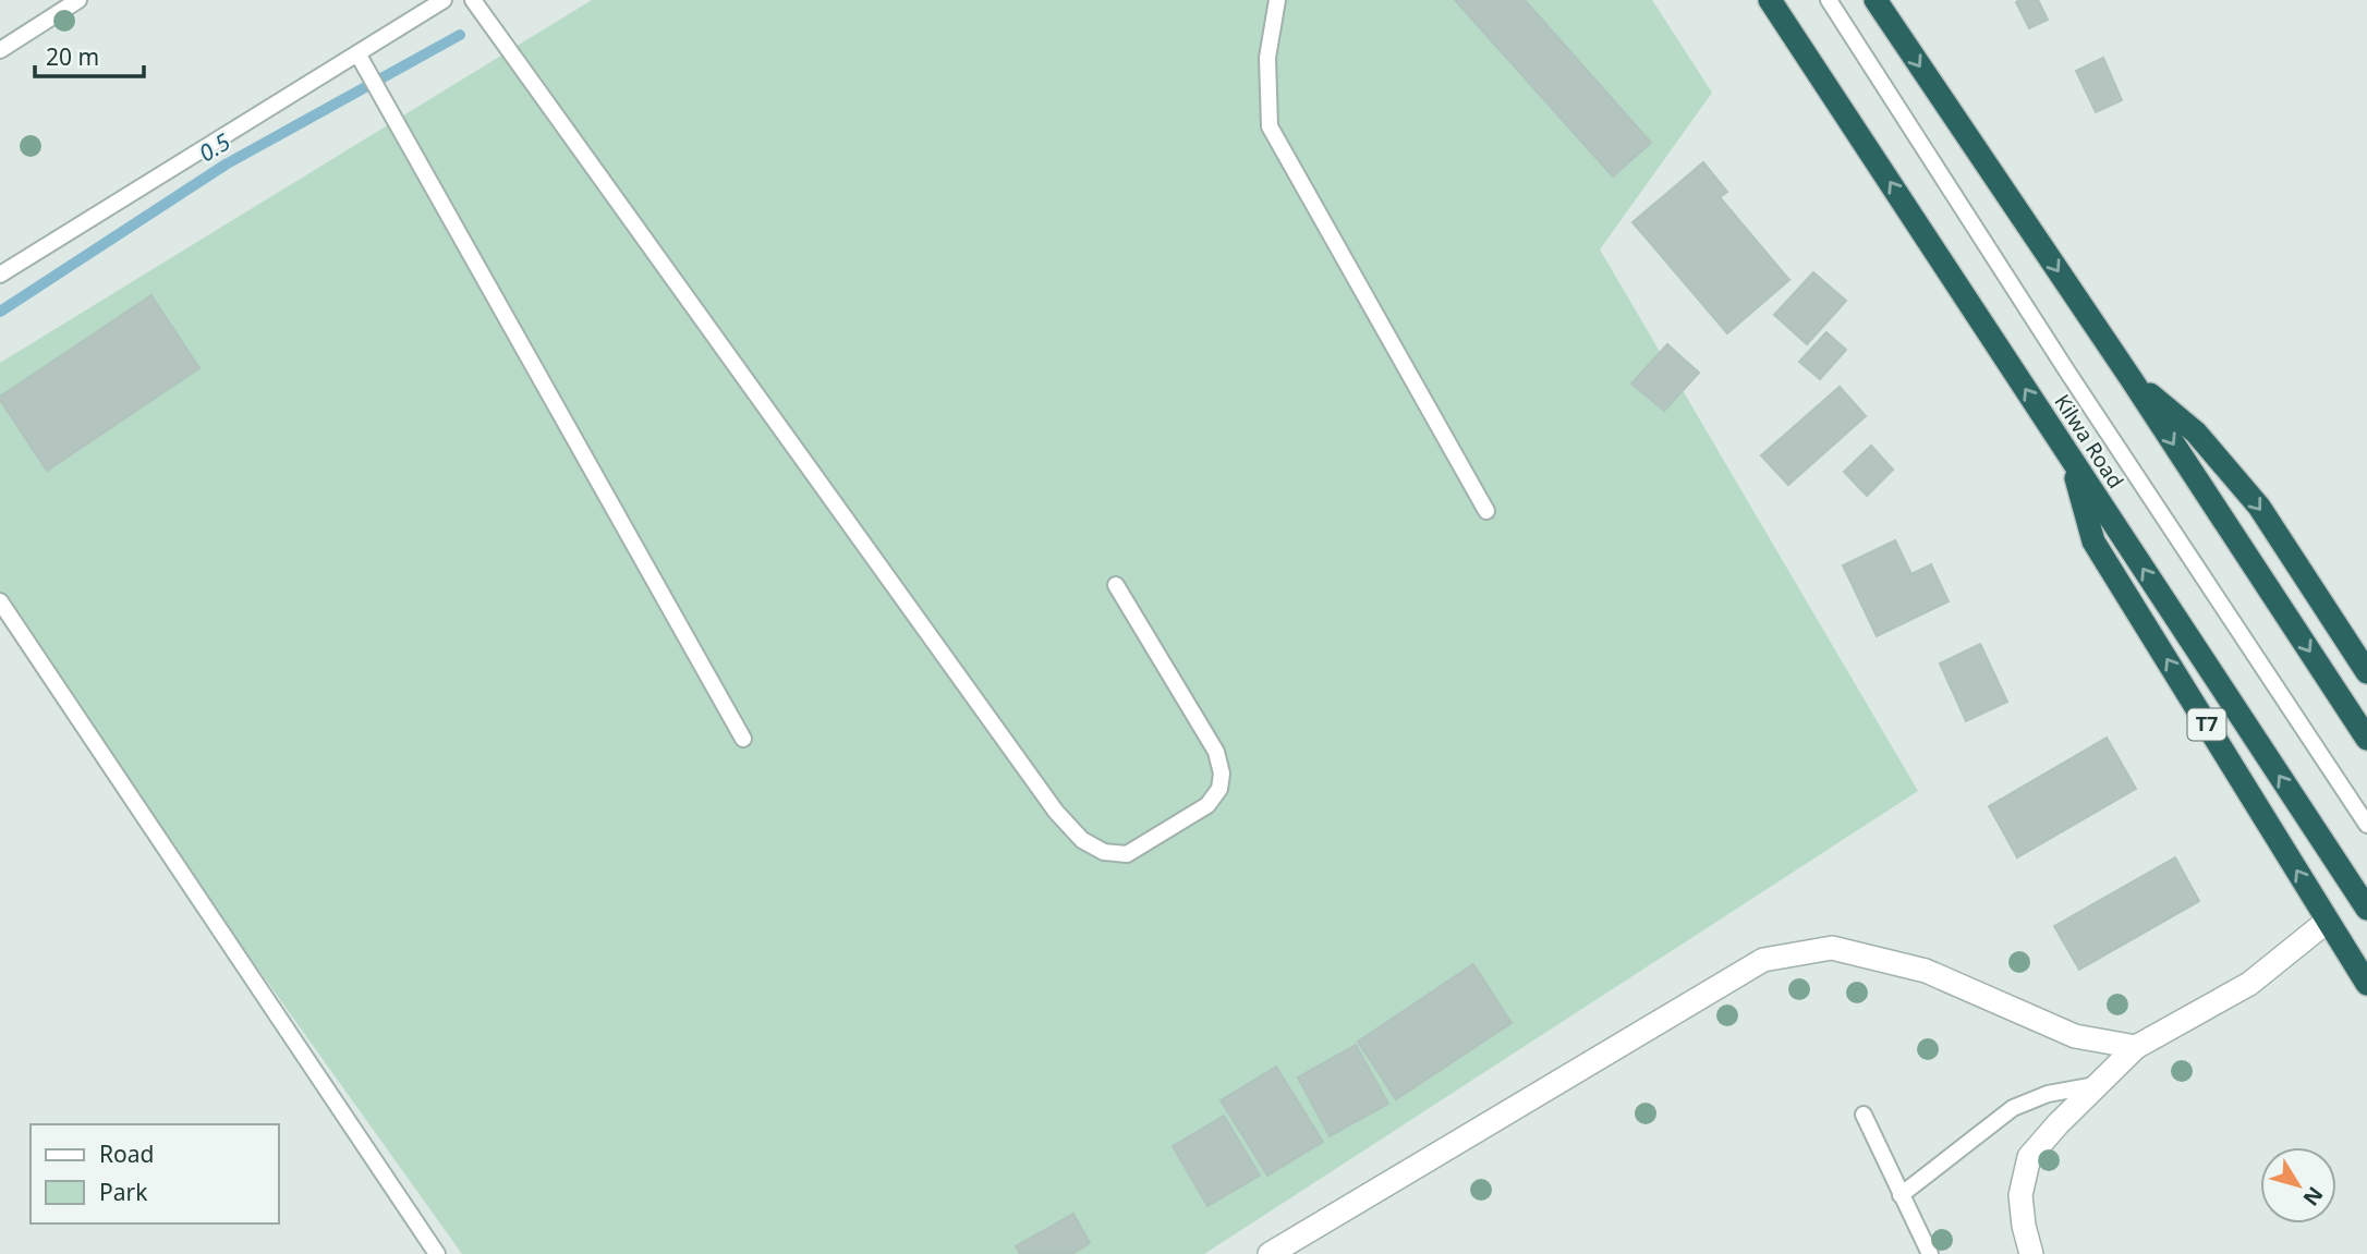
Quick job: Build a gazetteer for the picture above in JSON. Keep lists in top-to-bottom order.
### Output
{
  "streets": {
    "highway": ["Kilwa Road", "T7"]
  },
  "crossings": [
    ["Kilwa Road", "T7"]
  ],
  "water": ["0.5"],
  "legend": ["Road", "Park"],
  "scale_bar": "20 m",
  "north": "bottom right"
}
